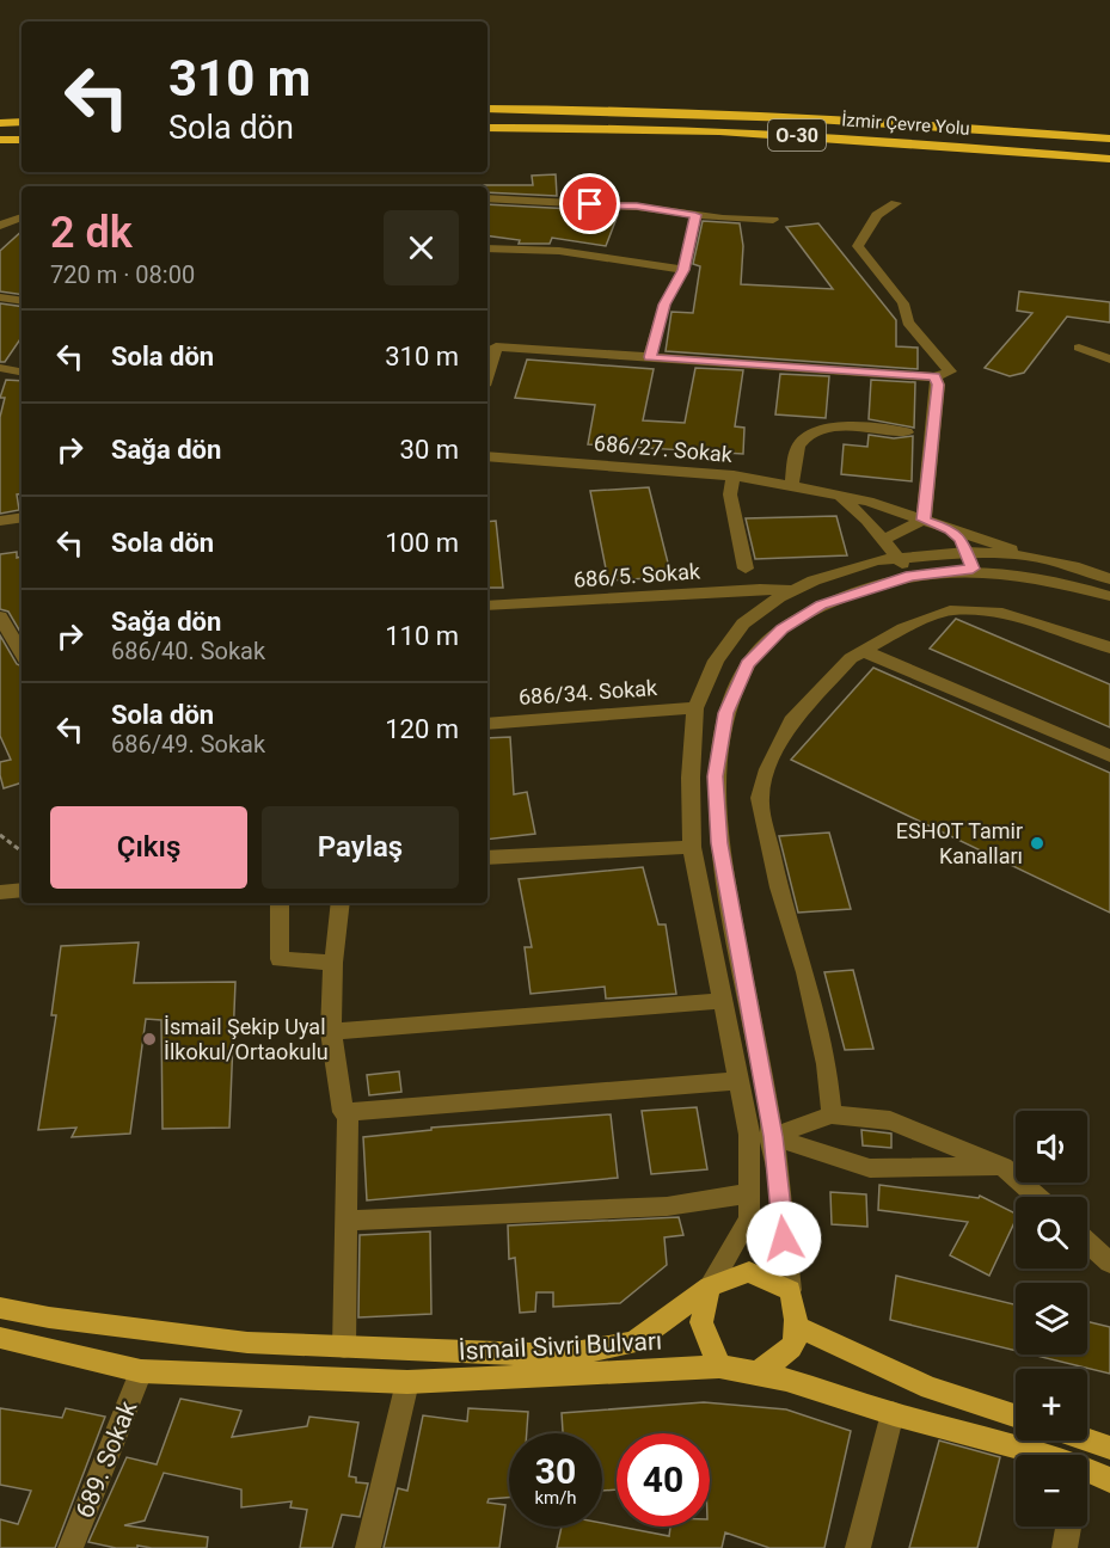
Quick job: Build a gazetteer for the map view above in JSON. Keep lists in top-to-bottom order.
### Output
{
  "streets": {
    "highway": ["İzmir Çevre Yolu", "O-30"],
    "main road": ["İsmail Sivri Bulvarı"],
    "street": [
      "686/27. Sokak",
      "686/5. Sokak",
      "686/34. Sokak",
      "689. Sokak"
    ]
  },
  "crossings": [
    ["686/5. Sokak", "İsmail Sivri Bulvarı"],
    ["686/34. Sokak", "İsmail Sivri Bulvarı"],
    ["İsmail Sivri Bulvarı", "689. Sokak"]
  ],
  "places": ["ESHOT Tamir Kanalları", "İsmail Şekip Uyal İlkokul/Ortaokulu"],
  "page": {
    "turn": ["310 m", "Sola dön"],
    "heading": ["2 dk", "720 m · 08:00"],
    "list": [
      {
        "name": "Sola dön",
        "value": "310 m"
      },
      {
        "name": "Sağa dön",
        "value": "30 m"
      },
      {
        "name": "Sola dön",
        "value": "100 m"
      },
      {
        "name": "Sağa dön",
        "note": "686/40. Sokak",
        "value": "110 m"
      },
      {
        "name": "Sola dön",
        "note": "686/49. Sokak",
        "value": "120 m"
      }
    ],
    "buttons": ["Çıkış", "Paylaş"],
    "map_buttons": ["+", "−"],
    "speed": "30 km/h",
    "limit": "40"
  }
}
